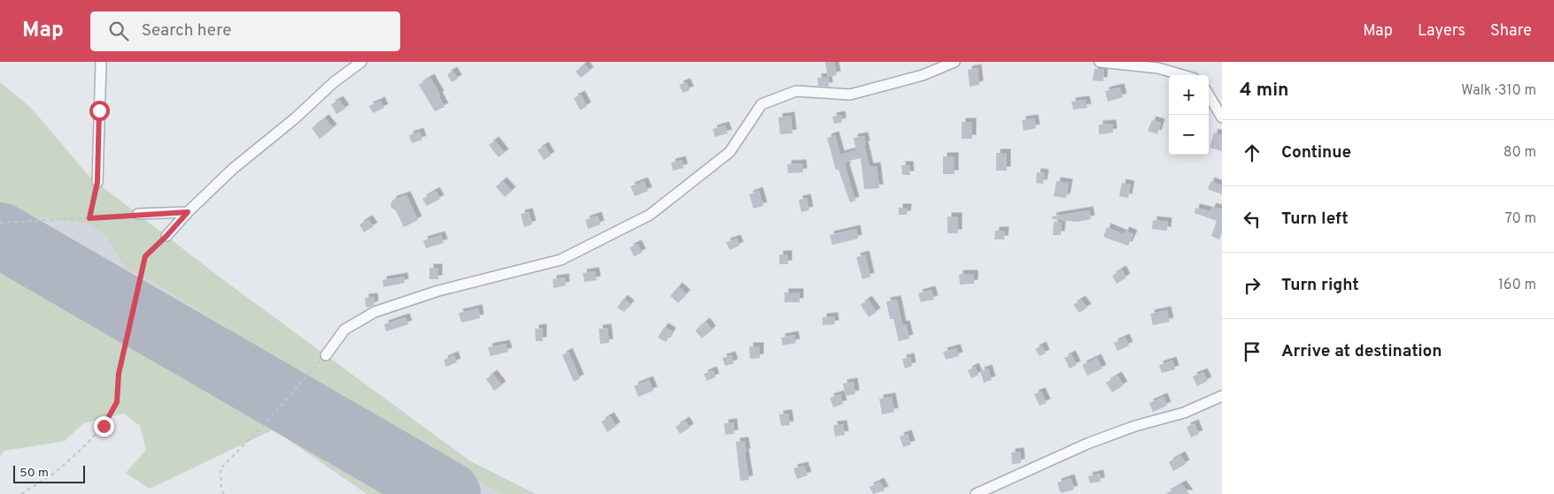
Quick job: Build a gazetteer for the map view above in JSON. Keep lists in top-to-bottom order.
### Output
{
  "scale_bar": "50 m",
  "page": {
    "header": "Map",
    "search": "Search here",
    "nav": ["Map", "Layers", "Share"],
    "heading": ["4 min", "Walk · 310 m"],
    "map_buttons": ["+", "−"],
    "list": [
      ["Continue", "80 m"],
      ["Turn left", "70 m"],
      ["Turn right", "160 m"],
      "Arrive at destination"
    ],
    "scale": "50 m"
  }
}
